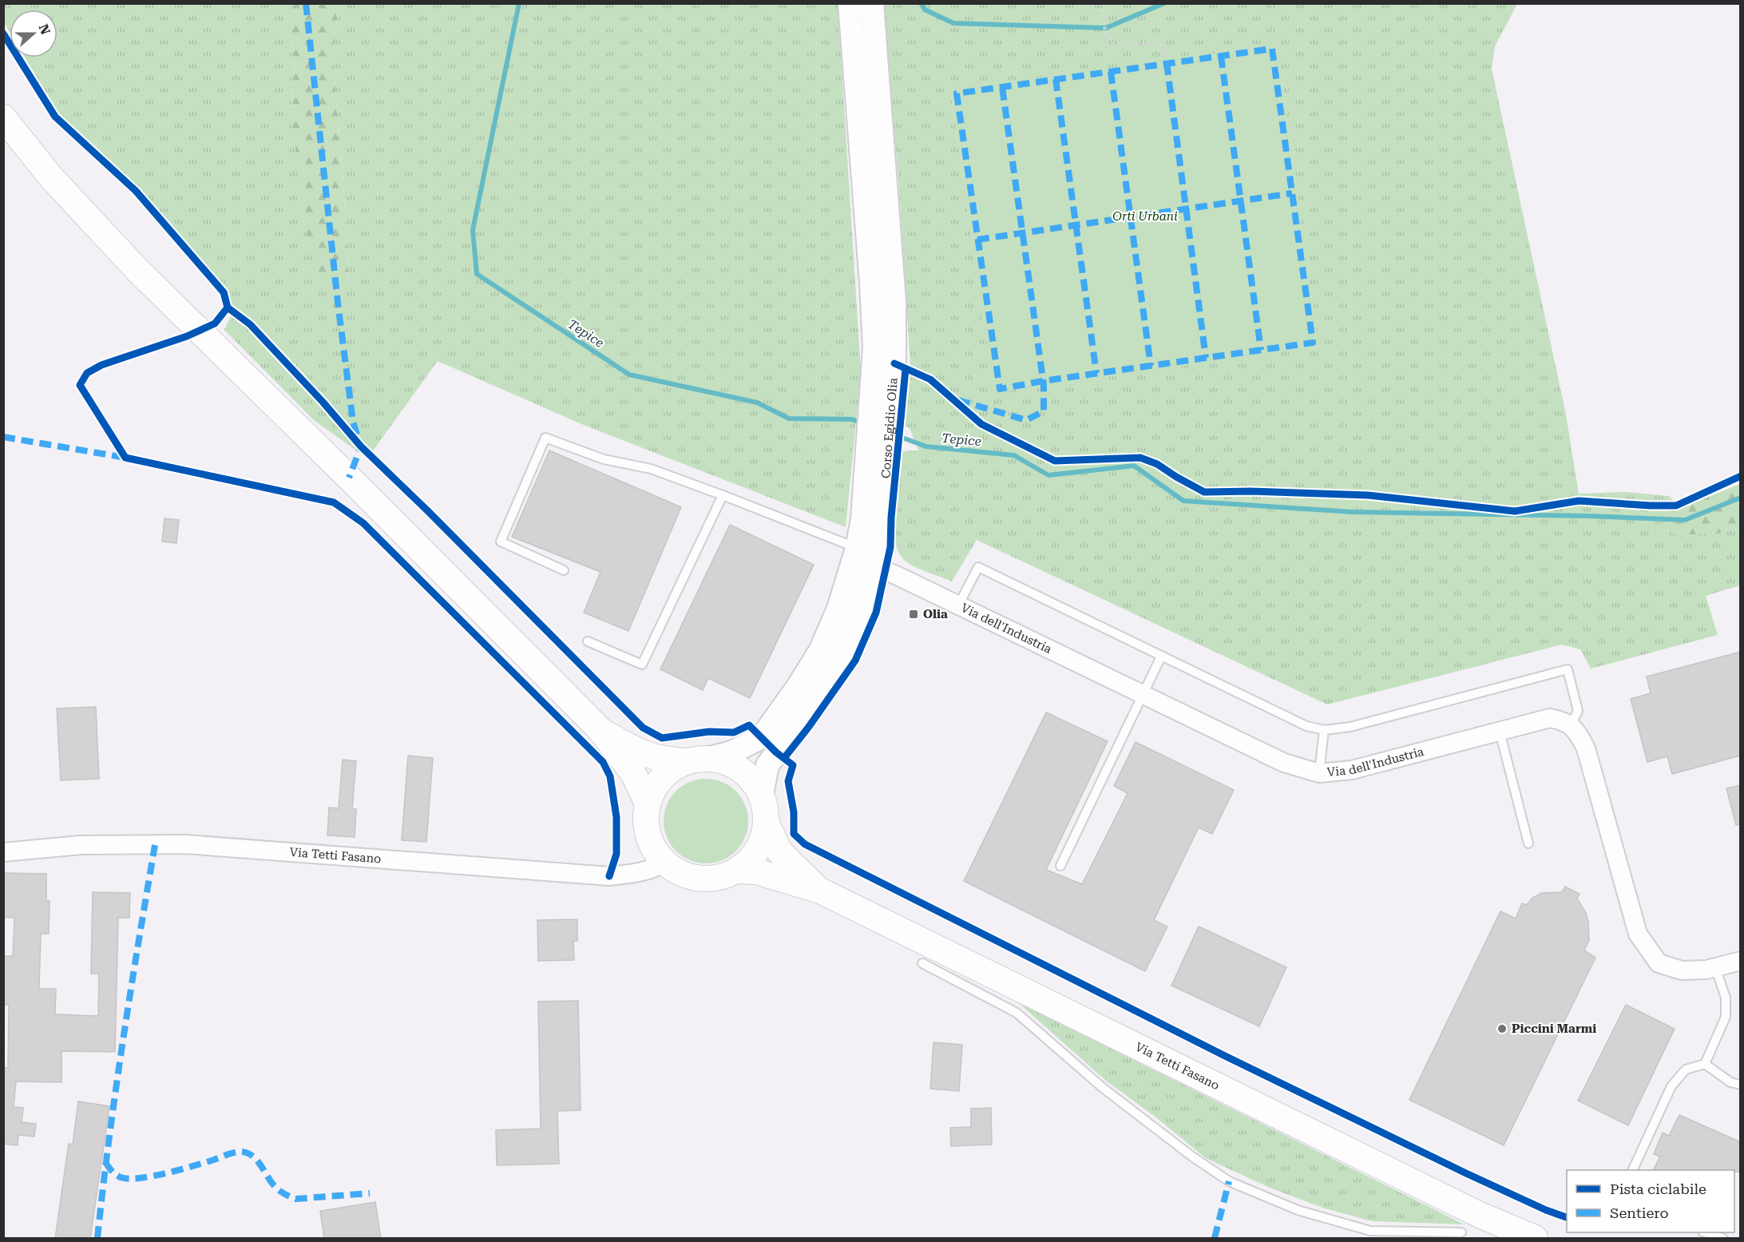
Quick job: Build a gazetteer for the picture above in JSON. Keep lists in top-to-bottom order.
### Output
{
  "streets": {
    "main road": ["Via Tetti Fasano"],
    "street": ["Corso Egidio Olia", "Via dell'Industria"]
  },
  "crossings": [
    ["Corso Egidio Olia", "Via dell'Industria"],
    ["Corso Egidio Olia", "Via Tetti Fasano"]
  ],
  "water": ["Tepice"],
  "parks": ["Orti Urbani"],
  "places": {
    "transit": ["Olia"],
    "other": ["Piccini Marmi"]
  },
  "legend": ["Pista ciclabile", "Sentiero"],
  "north": "right"
}
